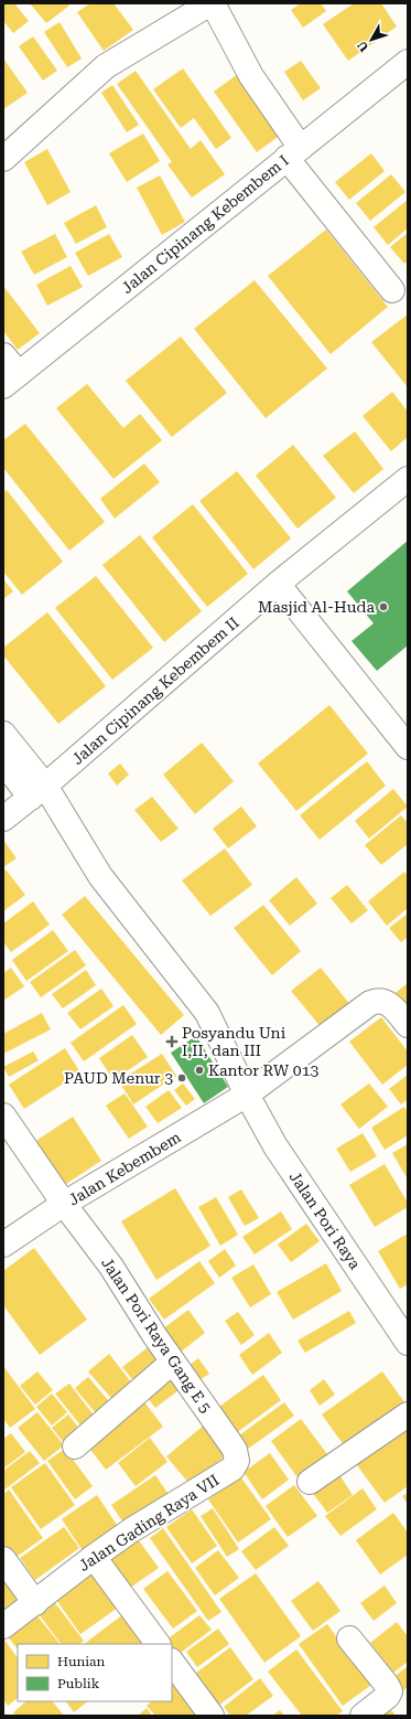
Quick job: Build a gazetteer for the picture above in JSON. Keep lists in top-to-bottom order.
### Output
{
  "streets": {
    "street": [
      "Jalan Cipinang Kebembem I",
      "Jalan Cipinang Kebembem II",
      "Jalan Kebembem",
      "Jalan Pori Raya",
      "Jalan Pori Raya Gang E 5",
      "Jalan Gading Raya VII"
    ]
  },
  "crossings": [
    ["Jalan Cipinang Kebembem II", "Jalan Pori Raya"],
    ["Jalan Kebembem", "Jalan Pori Raya"],
    ["Jalan Kebembem", "Jalan Pori Raya Gang E 5"],
    ["Jalan Pori Raya Gang E 5", "Jalan Gading Raya VII"]
  ],
  "places": {
    "other": ["Masjid Al-Huda", "Kantor RW 013", "PAUD Menur 3"],
    "health": ["Posyandu Uni I,II, dan III"]
  },
  "legend": ["Hunian", "Publik"],
  "north": "bottom left"
}
